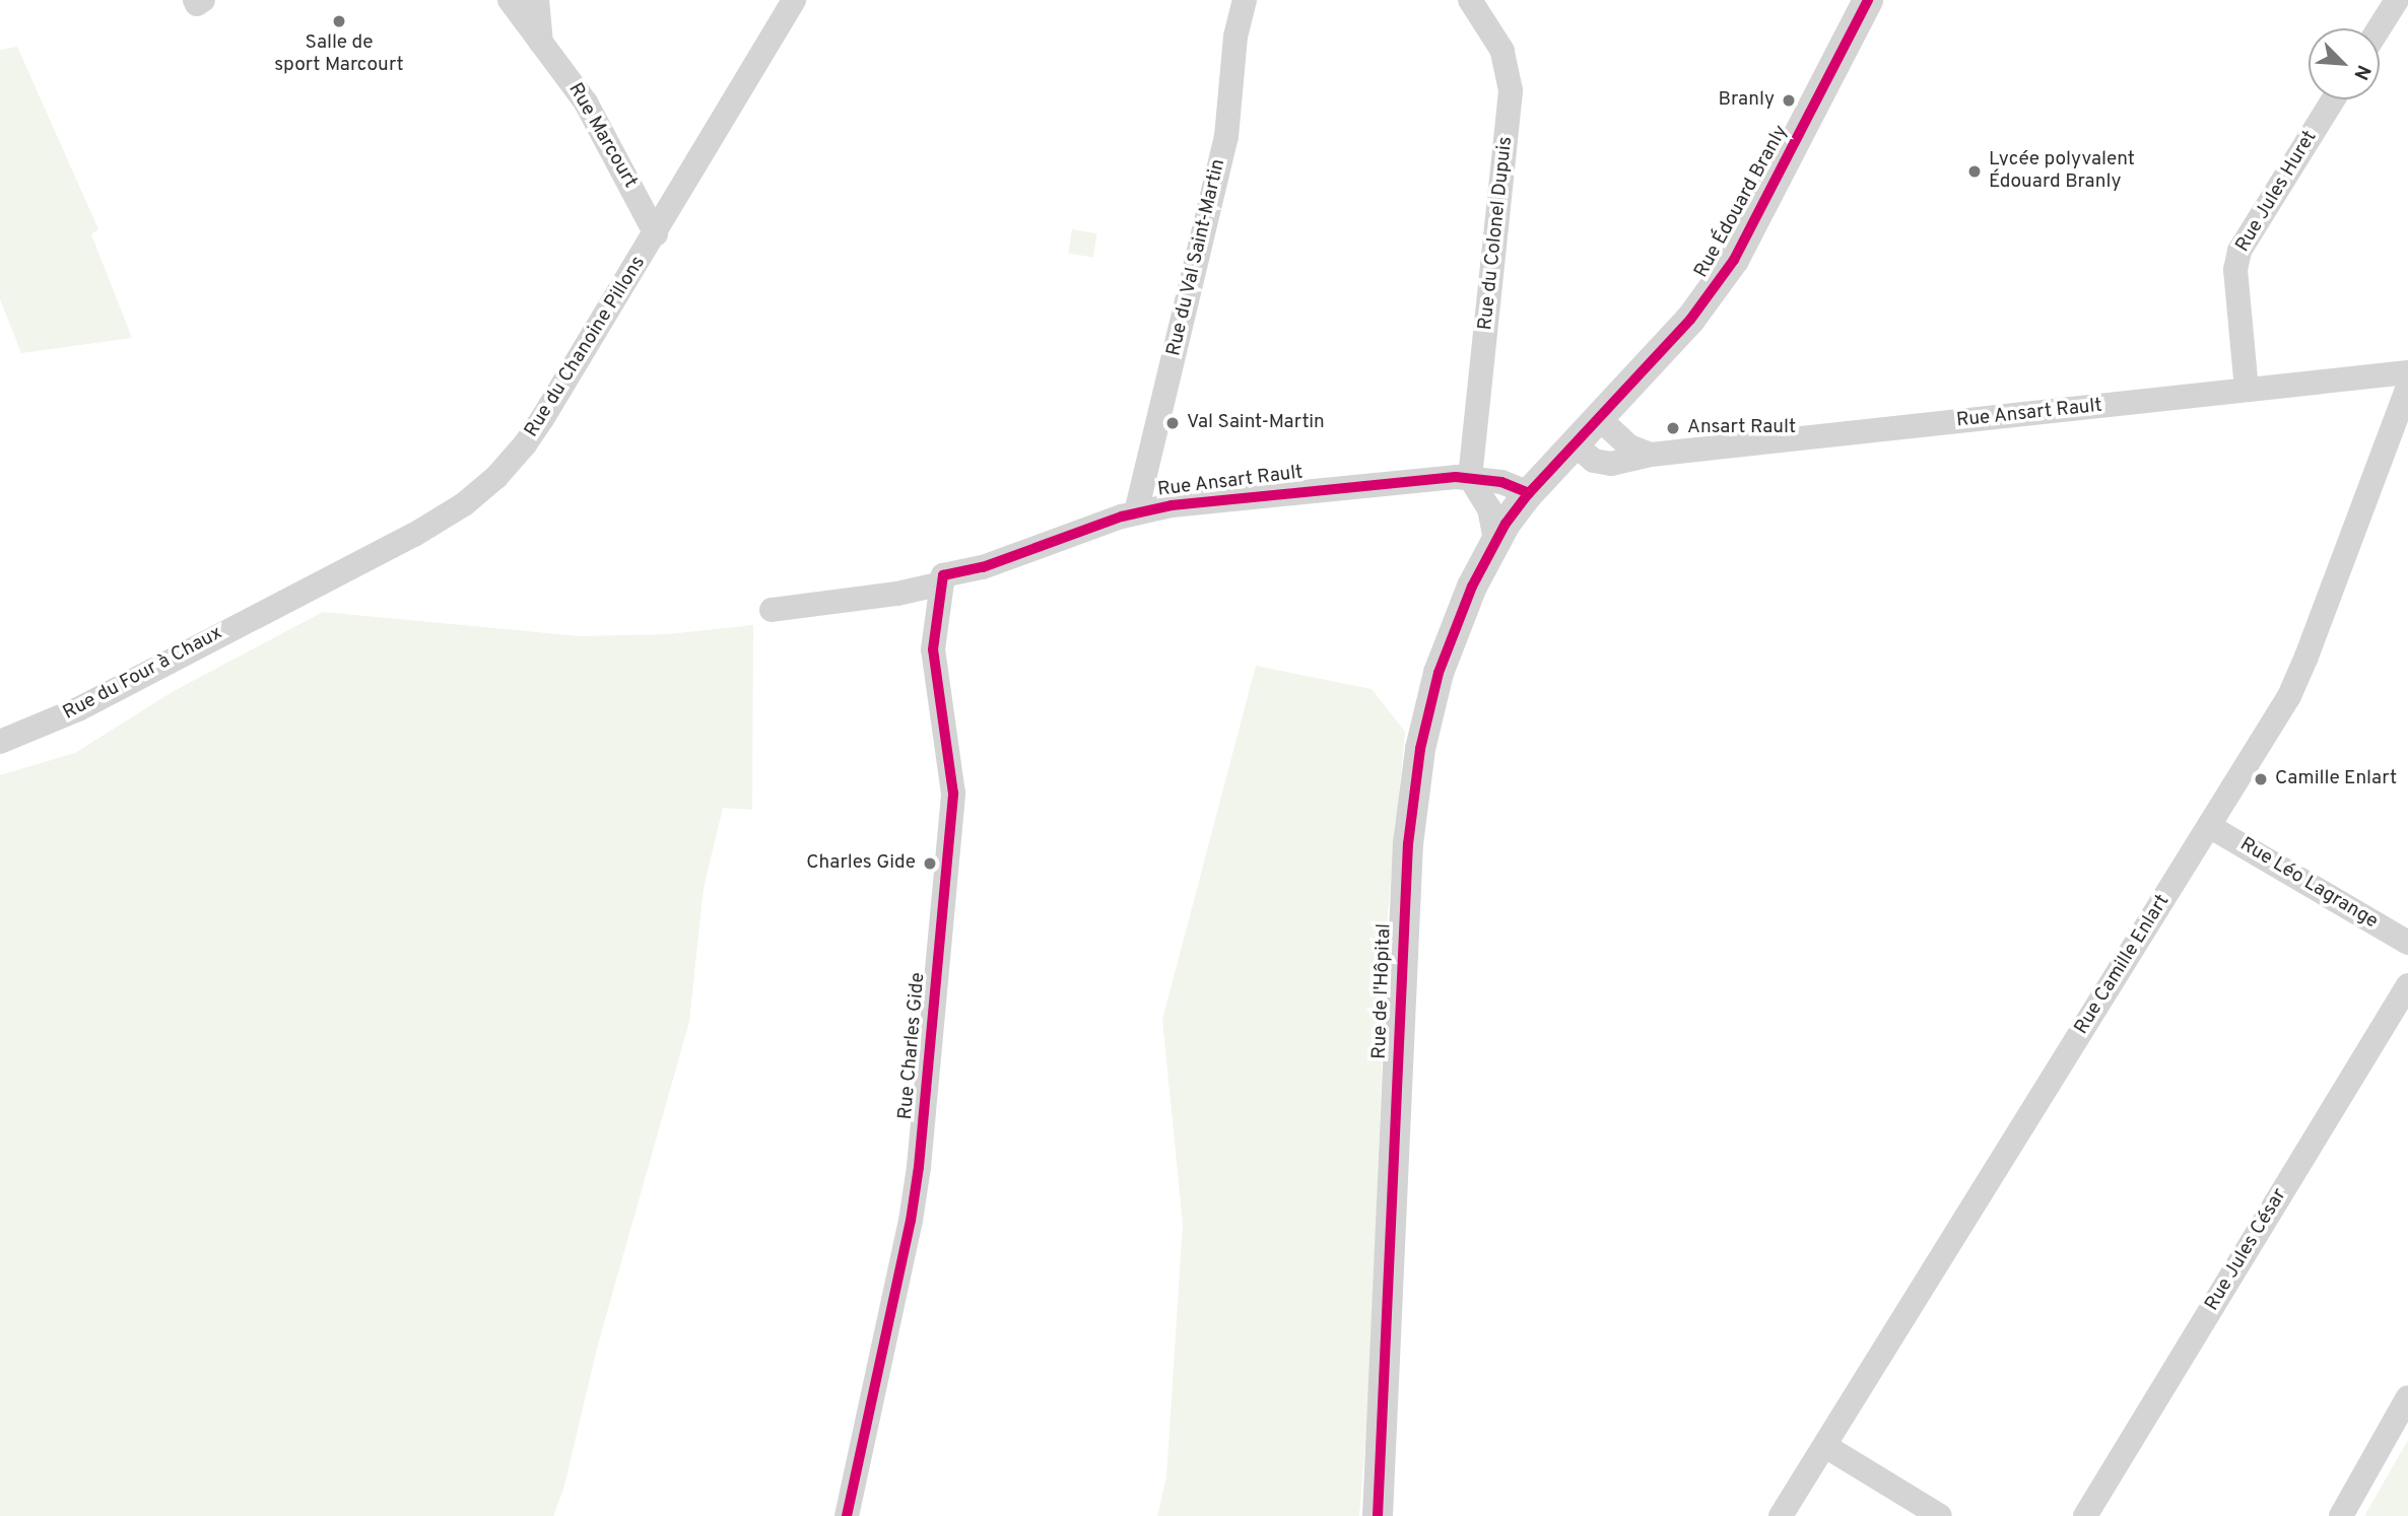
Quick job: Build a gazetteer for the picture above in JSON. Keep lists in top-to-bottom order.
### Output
{
  "streets": {
    "street": [
      "Rue Marcourt",
      "Rue Jules Huret",
      "Rue Édouard Branly",
      "Rue du Colonel Dupuis",
      "Rue du Val Saint-Martin",
      "Rue du Chanoine Pillons",
      "Rue Ansart Rault",
      "Rue du Four à Chaux",
      "Rue Léo Lagrange",
      "Rue Camille Enlart",
      "Rue de l'Hôpital",
      "Rue Charles Gide",
      "Rue Jules César"
    ]
  },
  "crossings": [
    ["Rue Marcourt", "Rue du Chanoine Pillons"],
    ["Rue Jules Huret", "Rue Ansart Rault"],
    ["Rue Édouard Branly", "Rue Ansart Rault"],
    ["Rue Édouard Branly", "Rue de l'Hôpital"],
    ["Rue du Colonel Dupuis", "Rue Ansart Rault"],
    ["Rue du Val Saint-Martin", "Rue Ansart Rault"],
    ["Rue du Chanoine Pillons", "Rue du Four à Chaux"],
    ["Rue Ansart Rault", "Rue de l'Hôpital"],
    ["Rue Ansart Rault", "Rue Charles Gide"],
    ["Rue Léo Lagrange", "Rue Camille Enlart"]
  ],
  "places": [
    "Salle de sport Marcourt",
    "Branly",
    "Lycée polyvalent Édouard Branly",
    "Val Saint-Martin",
    "Ansart Rault",
    "Camille Enlart",
    "Charles Gide"
  ],
  "north": "bottom right"
}
